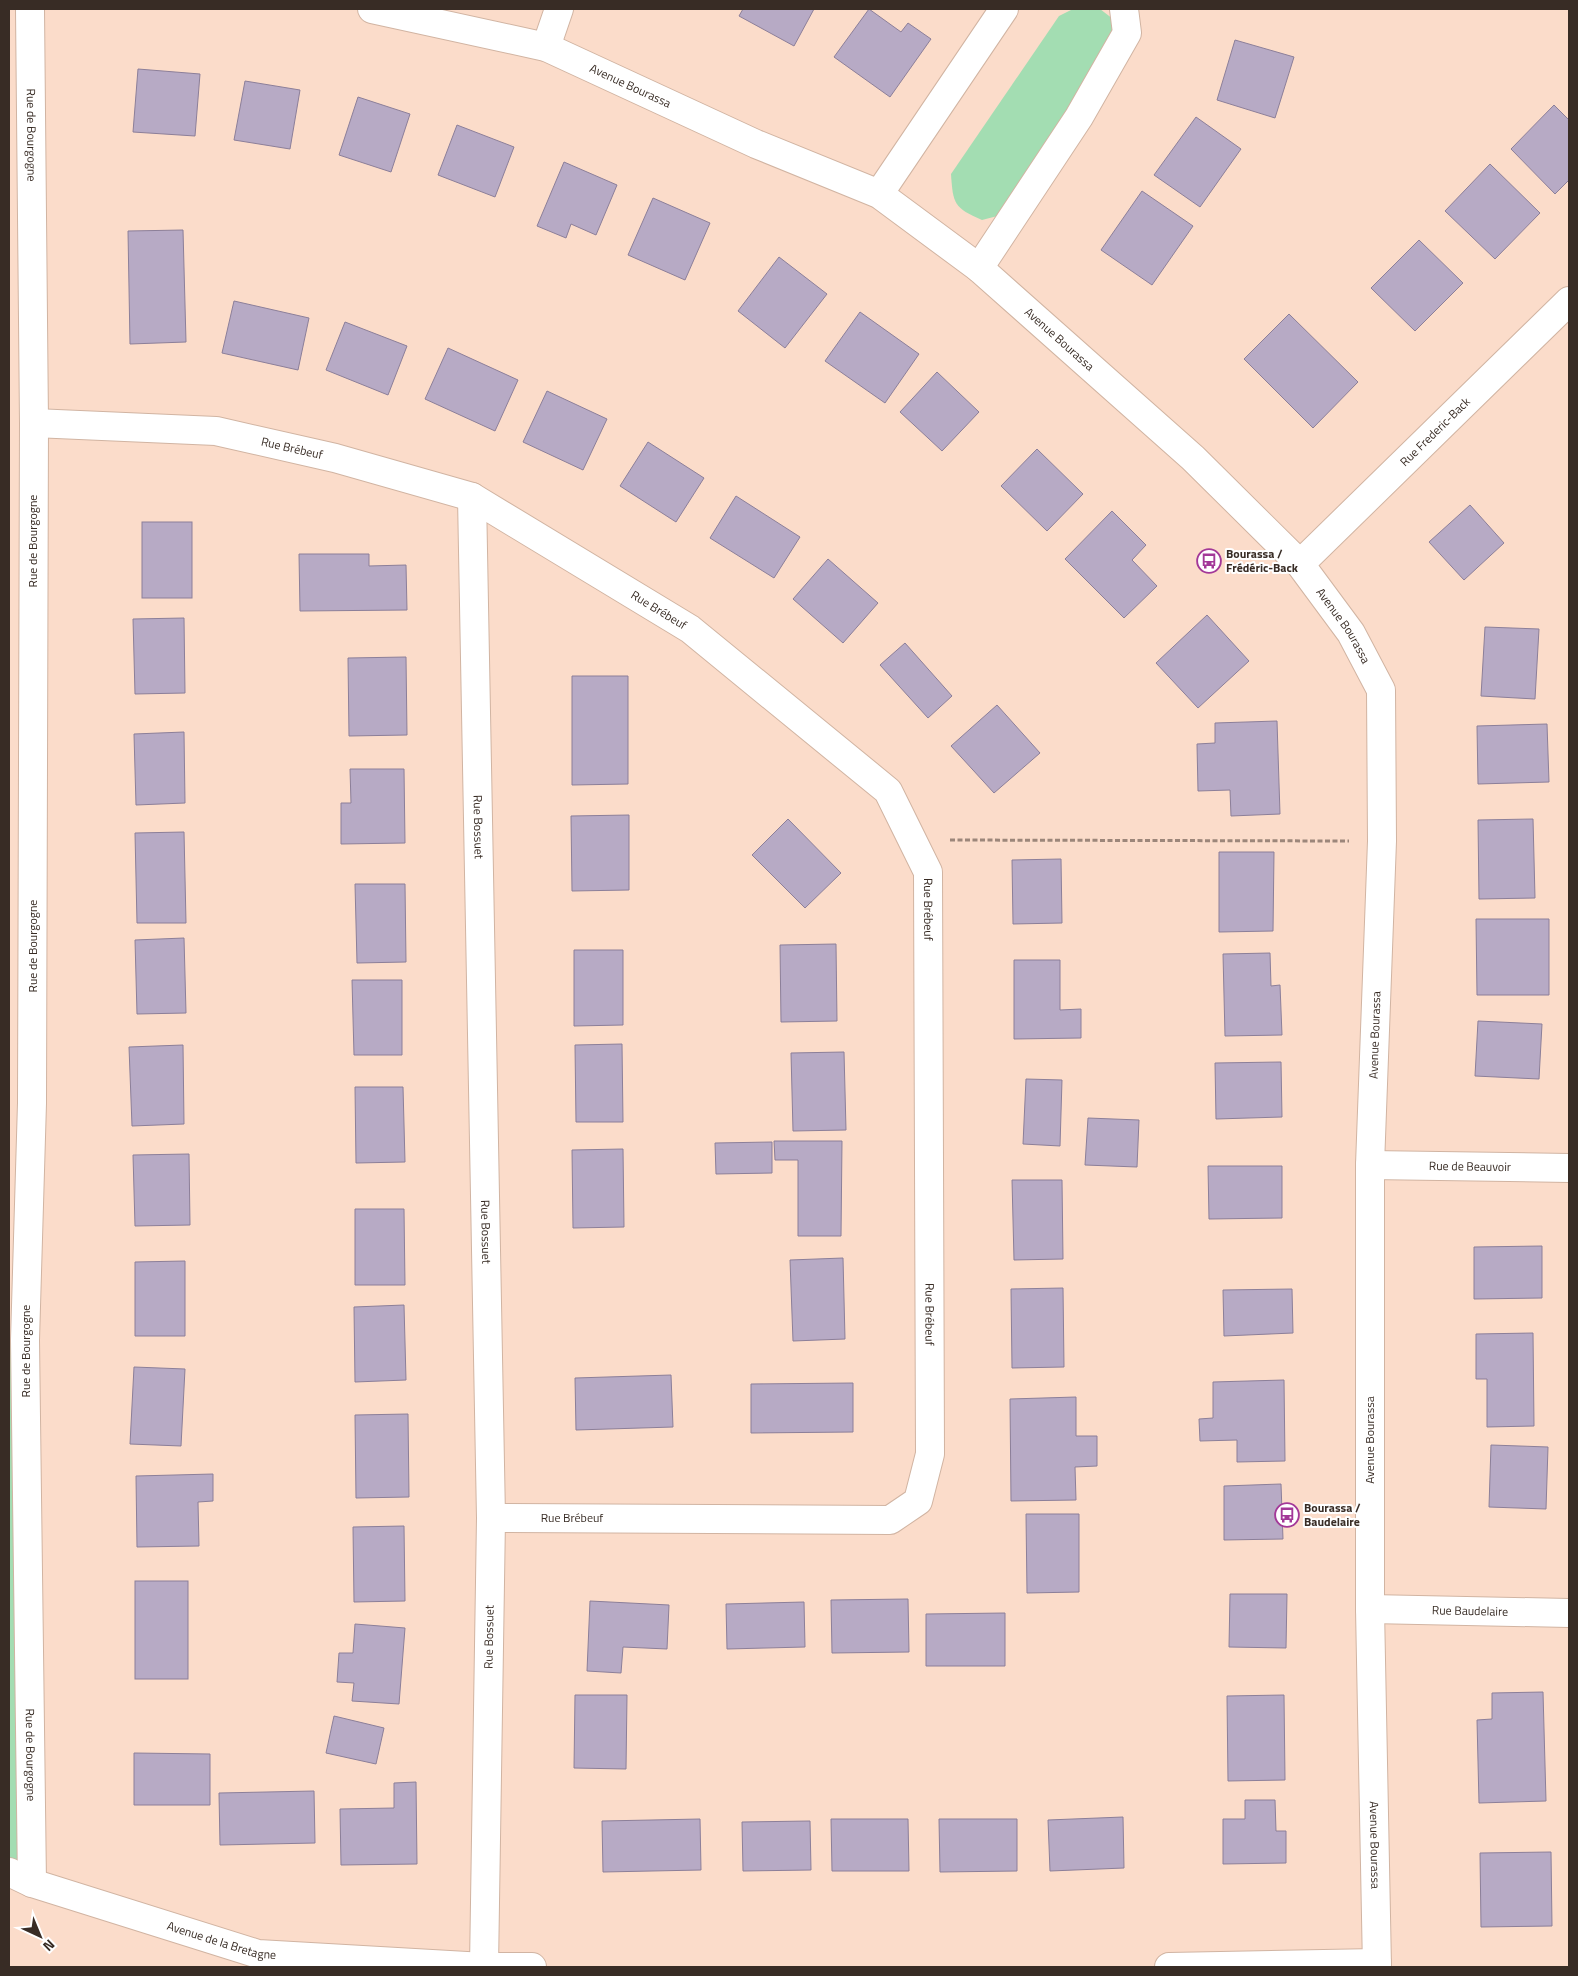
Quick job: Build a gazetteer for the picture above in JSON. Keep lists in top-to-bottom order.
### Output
{
  "streets": {
    "street": [
      "Avenue Bourassa",
      "Rue de Bourgogne",
      "Rue Frederic-Back",
      "Rue Brébeuf",
      "Rue Bossuet",
      "Rue de Beauvoir",
      "Rue Baudelaire",
      "Avenue de la Bretagne"
    ]
  },
  "crossings": [
    ["Avenue Bourassa", "Rue Frederic-Back"],
    ["Avenue Bourassa", "Rue de Beauvoir"],
    ["Avenue Bourassa", "Rue Baudelaire"],
    ["Rue de Bourgogne", "Rue Brébeuf"],
    ["Rue de Bourgogne", "Avenue de la Bretagne"],
    ["Rue Brébeuf", "Rue Bossuet"],
    ["Rue Bossuet", "Avenue de la Bretagne"]
  ],
  "places": {
    "bus stop": ["Bourassa / Frédéric-Back", "Bourassa / Baudelaire"]
  },
  "north": "bottom right"
}
